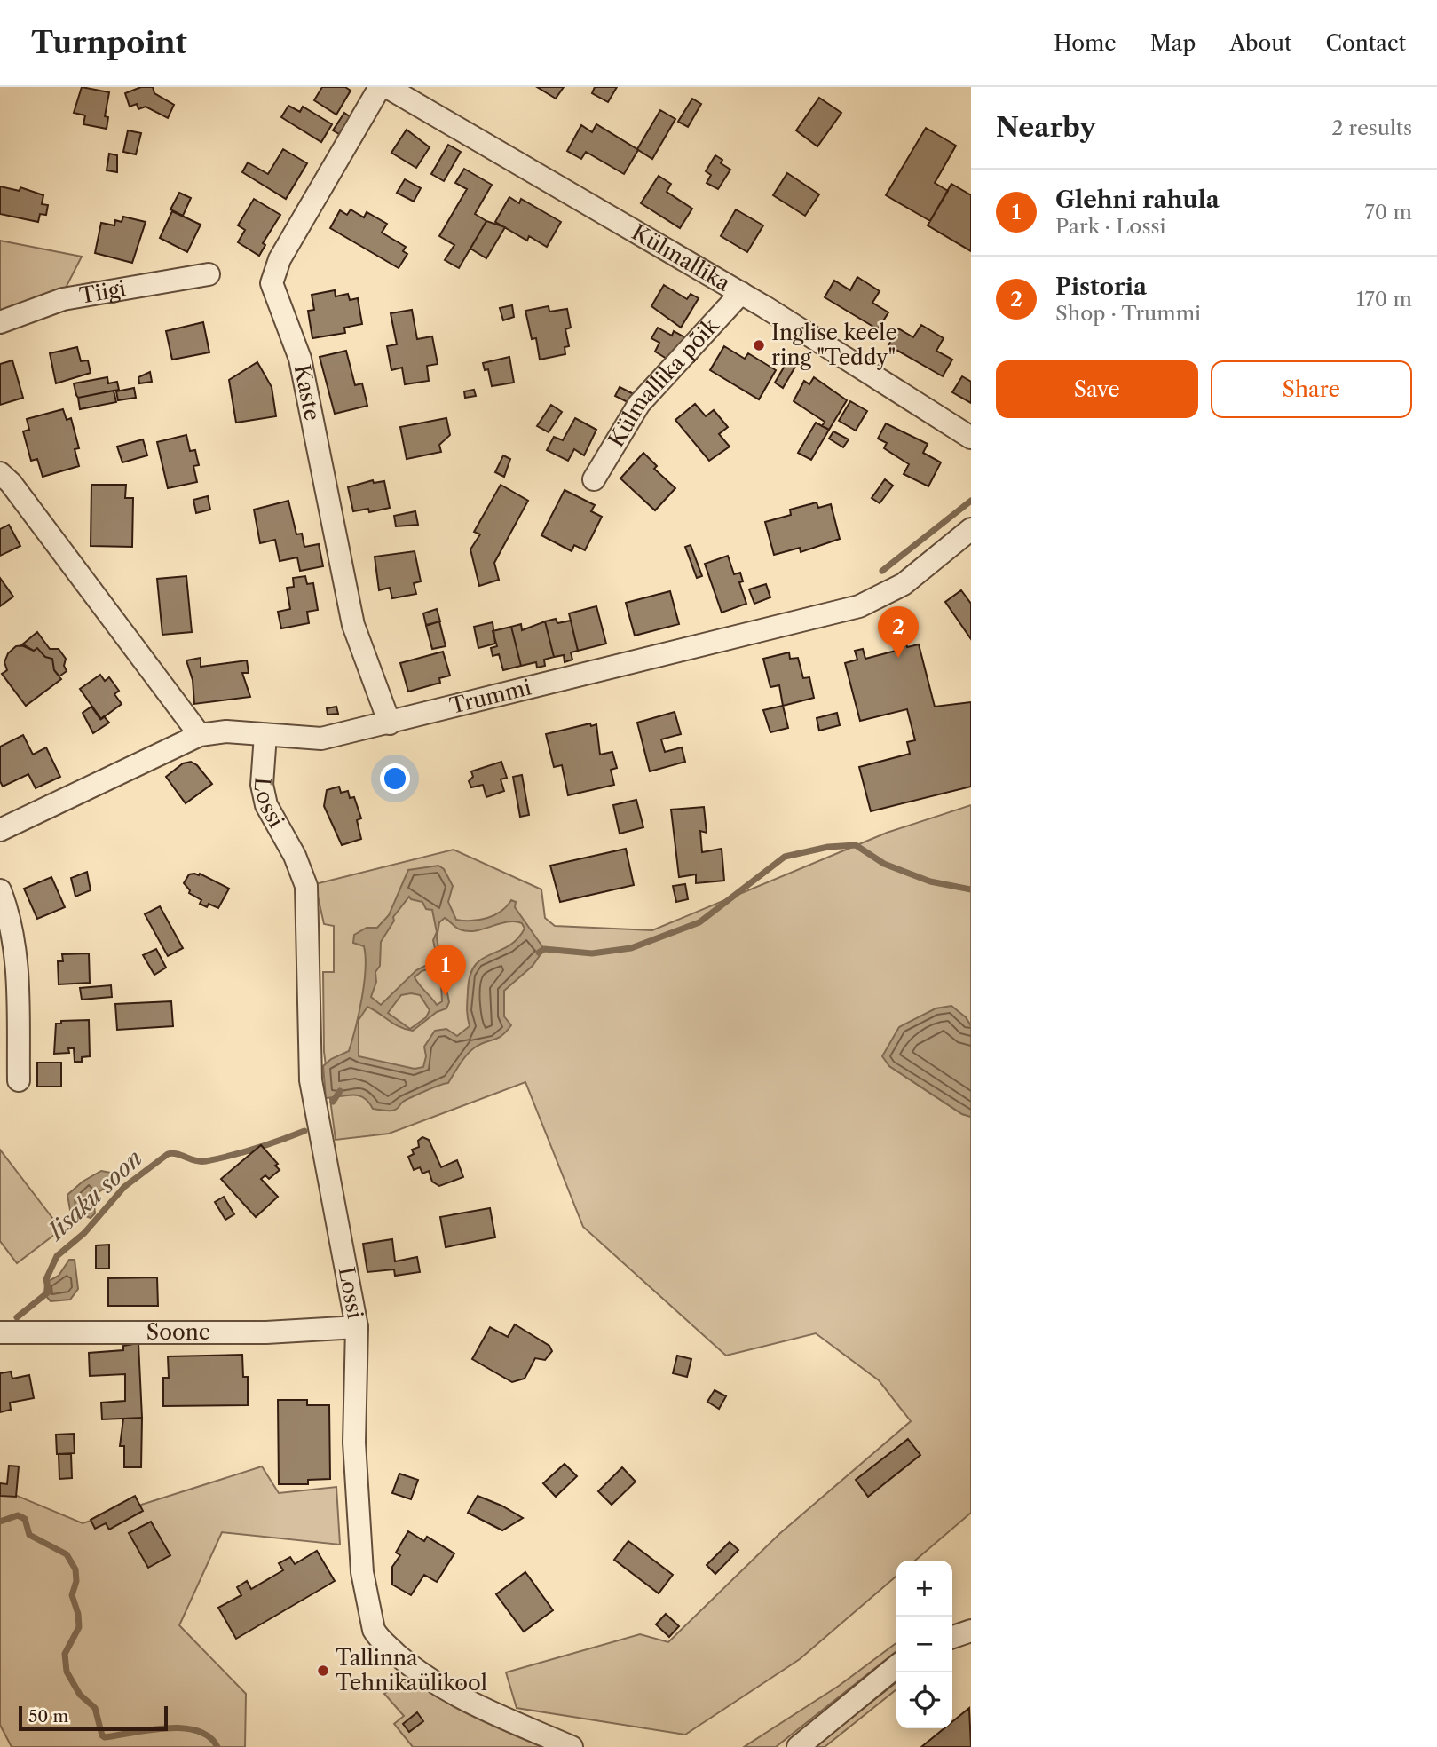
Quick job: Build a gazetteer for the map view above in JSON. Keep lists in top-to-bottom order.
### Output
{
  "streets": {
    "street": [
      "Külmallika",
      "Tiigi",
      "Külmallika põik",
      "Kaste",
      "Trummi",
      "Lossi",
      "Soone"
    ]
  },
  "crossings": [
    ["Külmallika", "Külmallika põik"],
    ["Kaste", "Trummi"],
    ["Trummi", "Lossi"],
    ["Lossi", "Soone"]
  ],
  "water": ["Iisaku soon"],
  "places": ["Inglise keele ring \"Teddy\"", "Tallinna Tehnikaülikool"],
  "scale_bar": "50 m",
  "page": {
    "header": "Turnpoint",
    "nav": [
      "Home",
      "Map",
      "About",
      "Contact"
    ],
    "heading": ["Nearby", "2 results"],
    "list": [
      {
        "mark": "1",
        "name": "Glehni rahula",
        "note": "Park · Lossi",
        "value": "70 m"
      },
      {
        "mark": "2",
        "name": "Pistoria",
        "note": "Shop · Trummi",
        "value": "170 m"
      }
    ],
    "buttons": ["Save", "Share"],
    "pins": ["2", "1"],
    "map_buttons": ["+", "−"],
    "scale": "50 m"
  }
}
